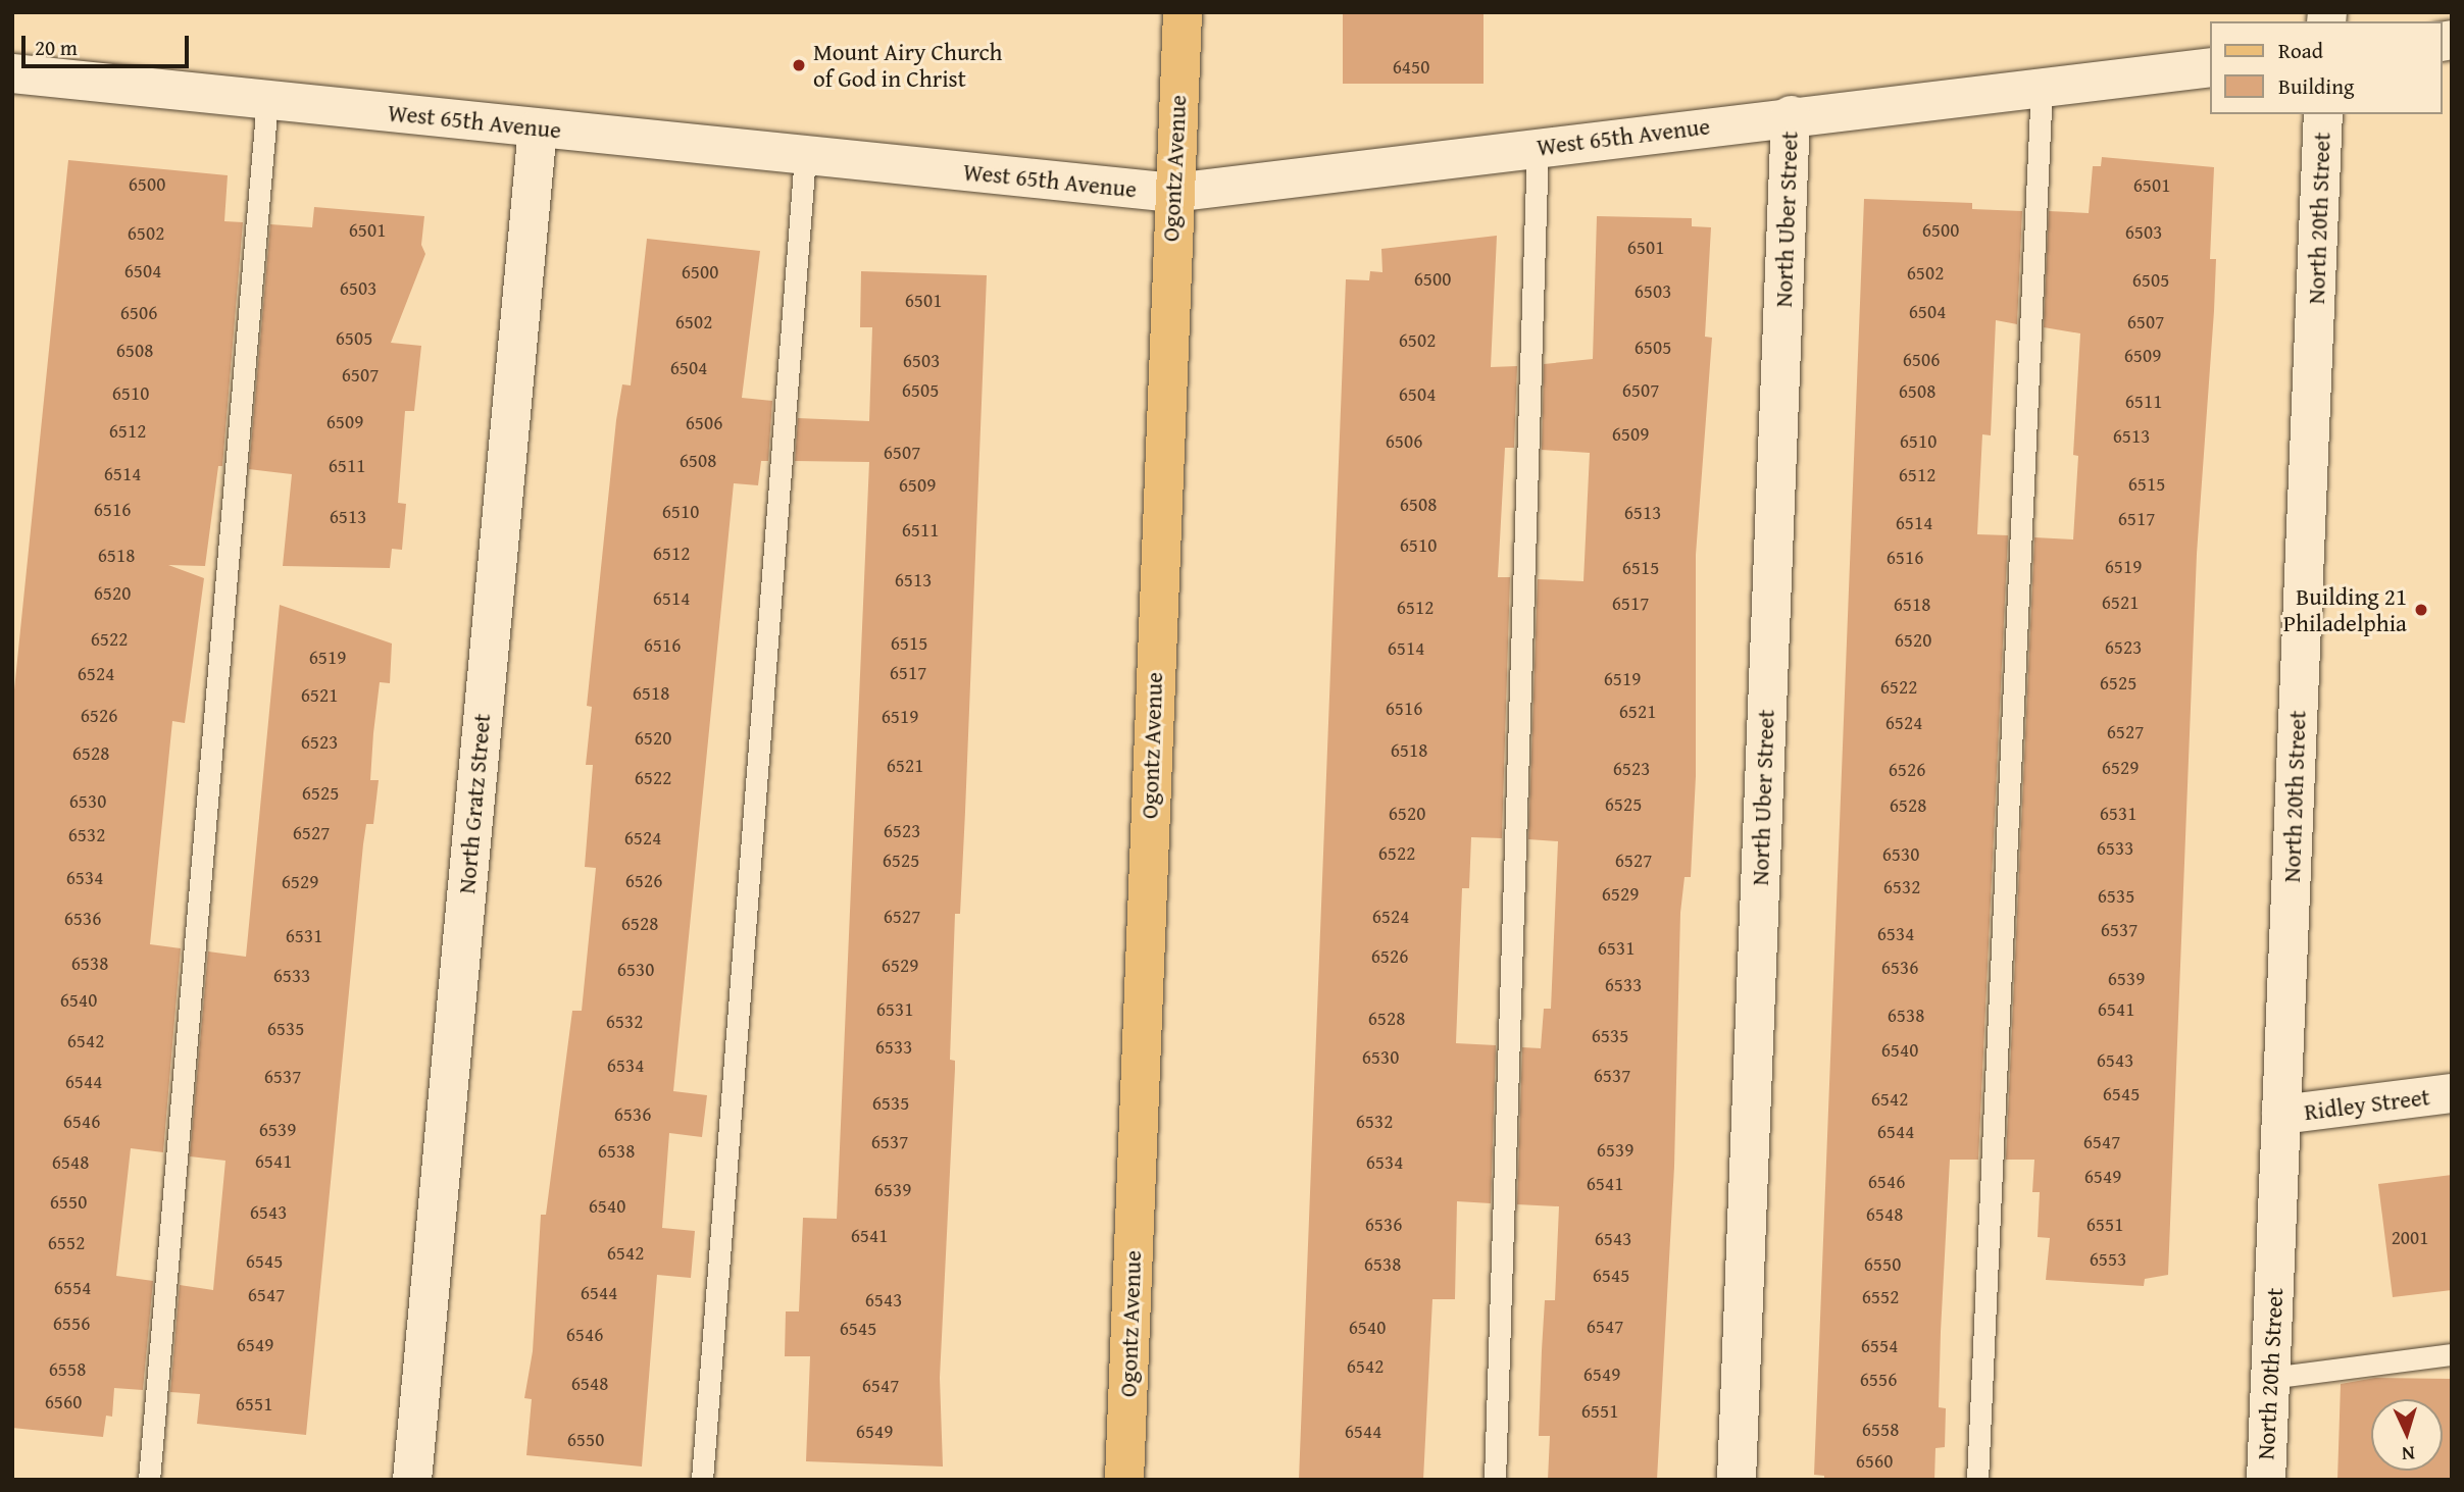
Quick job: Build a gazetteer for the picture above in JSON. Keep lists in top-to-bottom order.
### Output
{
  "streets": {
    "main road": ["Ogontz Avenue"],
    "street": [
      "West 65th Avenue",
      "North 20th Street",
      "North Uber Street",
      "North Gratz Street",
      "Ridley Street"
    ]
  },
  "crossings": [
    ["West 65th Avenue", "Ogontz Avenue"],
    ["West 65th Avenue", "North Uber Street"],
    ["West 65th Avenue", "North Gratz Street"],
    ["North 20th Street", "Ridley Street"]
  ],
  "places": ["Mount Airy Church of God in Christ", "Building 21 Philadelphia"],
  "house_numbers": [
    "6450",
    "6500",
    "6501",
    "6501",
    "6500",
    "6503",
    "6502",
    "6501",
    "6504",
    "6500",
    "6502",
    "6500",
    "6505",
    "6503",
    "6503",
    "6501",
    "6504",
    "6506",
    "6502",
    "6507",
    "6505",
    "6502",
    "6505",
    "6508",
    "6509",
    "6506",
    "6503",
    "6504",
    "6507",
    "6505",
    "6507",
    "6508",
    "6510",
    "6504",
    "6511",
    "6509",
    "6506",
    "6512",
    "6509",
    "6513",
    "6506",
    "6510",
    "6507",
    "6508",
    "6511",
    "6514",
    "6512",
    "6515",
    "6509",
    "6508",
    "6516",
    "6510",
    "6513",
    "6513",
    "6517",
    "6514",
    "6511",
    "6510",
    "6512",
    "6518",
    "6516",
    "6519",
    "6515",
    "6513",
    "6520",
    "6514",
    "6521",
    "6517",
    "6518",
    "6512",
    "6522",
    "6520",
    "6515",
    "6516",
    "6523",
    "6514",
    "6519",
    "6517",
    "6524",
    "6519",
    "6525",
    "6522",
    "6518",
    "6521",
    "6516",
    "6521",
    "6526",
    "6519",
    "6524",
    "6527",
    "6520",
    "6523",
    "6518",
    "6528",
    "6521",
    "6529",
    "6523",
    "6526",
    "6522",
    "6525",
    "6530",
    "6525",
    "6528",
    "6520",
    "6531",
    "6523",
    "6527",
    "6532",
    "6524",
    "6533",
    "6522",
    "6530",
    "6525",
    "6527",
    "6534",
    "6526",
    "6529",
    "6532",
    "6529",
    "6535",
    "6527",
    "6524",
    "6536",
    "6528",
    "6537",
    "6534",
    "6531",
    "6531",
    "6526",
    "6538",
    "6529",
    "6536",
    "6530",
    "6533",
    "6539",
    "6533",
    "6540",
    "6531",
    "6541",
    "6538",
    "6528",
    "6532",
    "6535",
    "6535",
    "6542",
    "6533",
    "6540",
    "6530",
    "6543",
    "6534",
    "6537",
    "6537",
    "6544",
    "6545",
    "6542",
    "6535",
    "6536",
    "6546",
    "6532",
    "6539",
    "6544",
    "6537",
    "6547",
    "6539",
    "6538",
    "6541",
    "6548",
    "6534",
    "6549",
    "6546",
    "6541",
    "6539",
    "6550",
    "6540",
    "6543",
    "6548",
    "6536",
    "6551",
    "6541",
    "2001",
    "6543",
    "6552",
    "6542",
    "6553",
    "6545",
    "6538",
    "6550",
    "6545",
    "6554",
    "6544",
    "6547",
    "6552",
    "6543",
    "6556",
    "6547",
    "6540",
    "6545",
    "6546",
    "6549",
    "6554",
    "6542",
    "6558",
    "6549",
    "6556",
    "6548",
    "6547",
    "6560",
    "6551",
    "6551",
    "6558",
    "6549",
    "6544",
    "6550",
    "6560"
  ],
  "legend": ["Road", "Building"],
  "scale_bar": "20 m",
  "north": "bottom"
}
